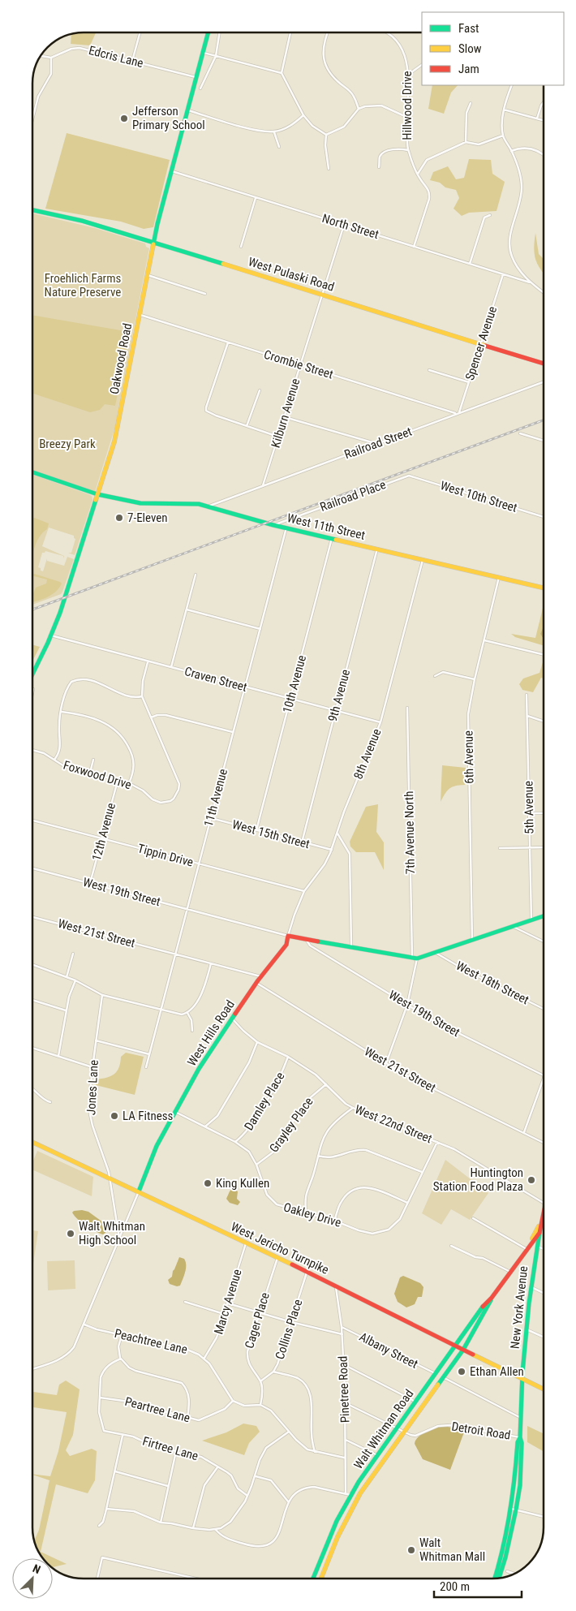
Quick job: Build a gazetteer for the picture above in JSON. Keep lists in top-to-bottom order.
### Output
{
  "streets": {
    "main road": [
      "West Pulaski Road",
      "Oakwood Road",
      "West 11th Street",
      "West Hills Road",
      "West Jericho Turnpike",
      "New York Avenue",
      "Walt Whitman Road"
    ],
    "street": [
      "Edcris Lane",
      "Hillwood Drive",
      "North Street",
      "Spencer Avenue",
      "Crombie Street",
      "Kilburn Avenue",
      "Railroad Street",
      "Railroad Place",
      "West 10th Street",
      "Craven Street",
      "10th Avenue",
      "9th Avenue",
      "8th Avenue",
      "6th Avenue",
      "Foxwood Drive",
      "11th Avenue",
      "5th Avenue",
      "12th Avenue",
      "7th Avenue North",
      "West 15th Street",
      "Tippin Drive",
      "West 19th Street",
      "West 21st Street",
      "West 18th Street",
      "Jones Lane",
      "Darnley Place",
      "West 22nd Street",
      "Grayley Place",
      "Oakley Drive",
      "Marcy Avenue",
      "Cager Place",
      "Collins Place",
      "Peachtree Lane",
      "Albany Street",
      "Pinetree Road",
      "Peartree Lane",
      "Detroit Road",
      "Firtree Lane"
    ]
  },
  "crossings": [
    ["Edcris Lane", "Oakwood Road"],
    ["Hillwood Drive", "North Street"],
    ["North Street", "Spencer Avenue"],
    ["North Street", "Oakwood Road"],
    ["North Street", "Kilburn Avenue"],
    ["West Pulaski Road", "Spencer Avenue"],
    ["West Pulaski Road", "Oakwood Road"],
    ["West Pulaski Road", "Kilburn Avenue"],
    ["Spencer Avenue", "Crombie Street"],
    ["Spencer Avenue", "Railroad Street"],
    ["Oakwood Road", "Crombie Street"],
    ["Oakwood Road", "West 11th Street"],
    ["Oakwood Road", "Craven Street"],
    ["Crombie Street", "Kilburn Avenue"],
    ["Crombie Street", "Railroad Street"],
    ["Kilburn Avenue", "Railroad Street"],
    ["Railroad Street", "West 11th Street"],
    ["Railroad Place", "West 10th Street"],
    ["Railroad Place", "West 11th Street"],
    ["West 11th Street", "10th Avenue"],
    ["West 11th Street", "9th Avenue"],
    ["West 11th Street", "8th Avenue"],
    ["West 11th Street", "6th Avenue"],
    ["West 11th Street", "11th Avenue"],
    ["Craven Street", "10th Avenue"],
    ["Craven Street", "9th Avenue"],
    ["Craven Street", "8th Avenue"],
    ["Craven Street", "11th Avenue"],
    ["10th Avenue", "West 15th Street"],
    ["9th Avenue", "West 15th Street"],
    ["8th Avenue", "West 15th Street"],
    ["8th Avenue", "Tippin Drive"],
    ["8th Avenue", "West 19th Street"],
    ["8th Avenue", "West Hills Road"],
    ["Foxwood Drive", "12th Avenue"],
    ["11th Avenue", "West 15th Street"],
    ["11th Avenue", "Tippin Drive"],
    ["11th Avenue", "West 19th Street"],
    ["11th Avenue", "West 21st Street"],
    ["12th Avenue", "Tippin Drive"],
    ["12th Avenue", "West 19th Street"],
    ["West 19th Street", "West Hills Road"],
    ["West 21st Street", "West Hills Road"],
    ["West Hills Road", "Jones Lane"],
    ["West Hills Road", "West 22nd Street"],
    ["West Hills Road", "Oakley Drive"],
    ["West Hills Road", "West Jericho Turnpike"],
    ["West Hills Road", "Peachtree Lane"],
    ["Jones Lane", "West Jericho Turnpike"],
    ["Darnley Place", "West 22nd Street"],
    ["Darnley Place", "Oakley Drive"],
    ["West 22nd Street", "Grayley Place"],
    ["West 22nd Street", "Oakley Drive"],
    ["Grayley Place", "Oakley Drive"],
    ["West Jericho Turnpike", "Marcy Avenue"],
    ["West Jericho Turnpike", "New York Avenue"],
    ["West Jericho Turnpike", "Cager Place"],
    ["West Jericho Turnpike", "Collins Place"],
    ["West Jericho Turnpike", "Pinetree Road"],
    ["West Jericho Turnpike", "Walt Whitman Road"],
    ["Marcy Avenue", "Peachtree Lane"],
    ["Marcy Avenue", "Albany Street"],
    ["New York Avenue", "Walt Whitman Road"],
    ["New York Avenue", "Detroit Road"],
    ["Cager Place", "Collins Place"],
    ["Cager Place", "Albany Street"],
    ["Collins Place", "Albany Street"],
    ["Albany Street", "Pinetree Road"],
    ["Albany Street", "Walt Whitman Road"],
    ["Pinetree Road", "Detroit Road"],
    ["Peartree Lane", "Firtree Lane"],
    ["Walt Whitman Road", "Detroit Road"]
  ],
  "parks": ["Froehlich Farms Nature Preserve", "Breezy Park"],
  "places": [
    "Jefferson Primary School",
    "7-Eleven",
    "LA Fitness",
    "Huntington Station Food Plaza",
    "King Kullen",
    "Walt Whitman High School",
    "Ethan Allen",
    "Walt Whitman Mall"
  ],
  "legend": ["Fast", "Slow", "Jam"],
  "scale_bar": "200 m",
  "north": "top right"
}
